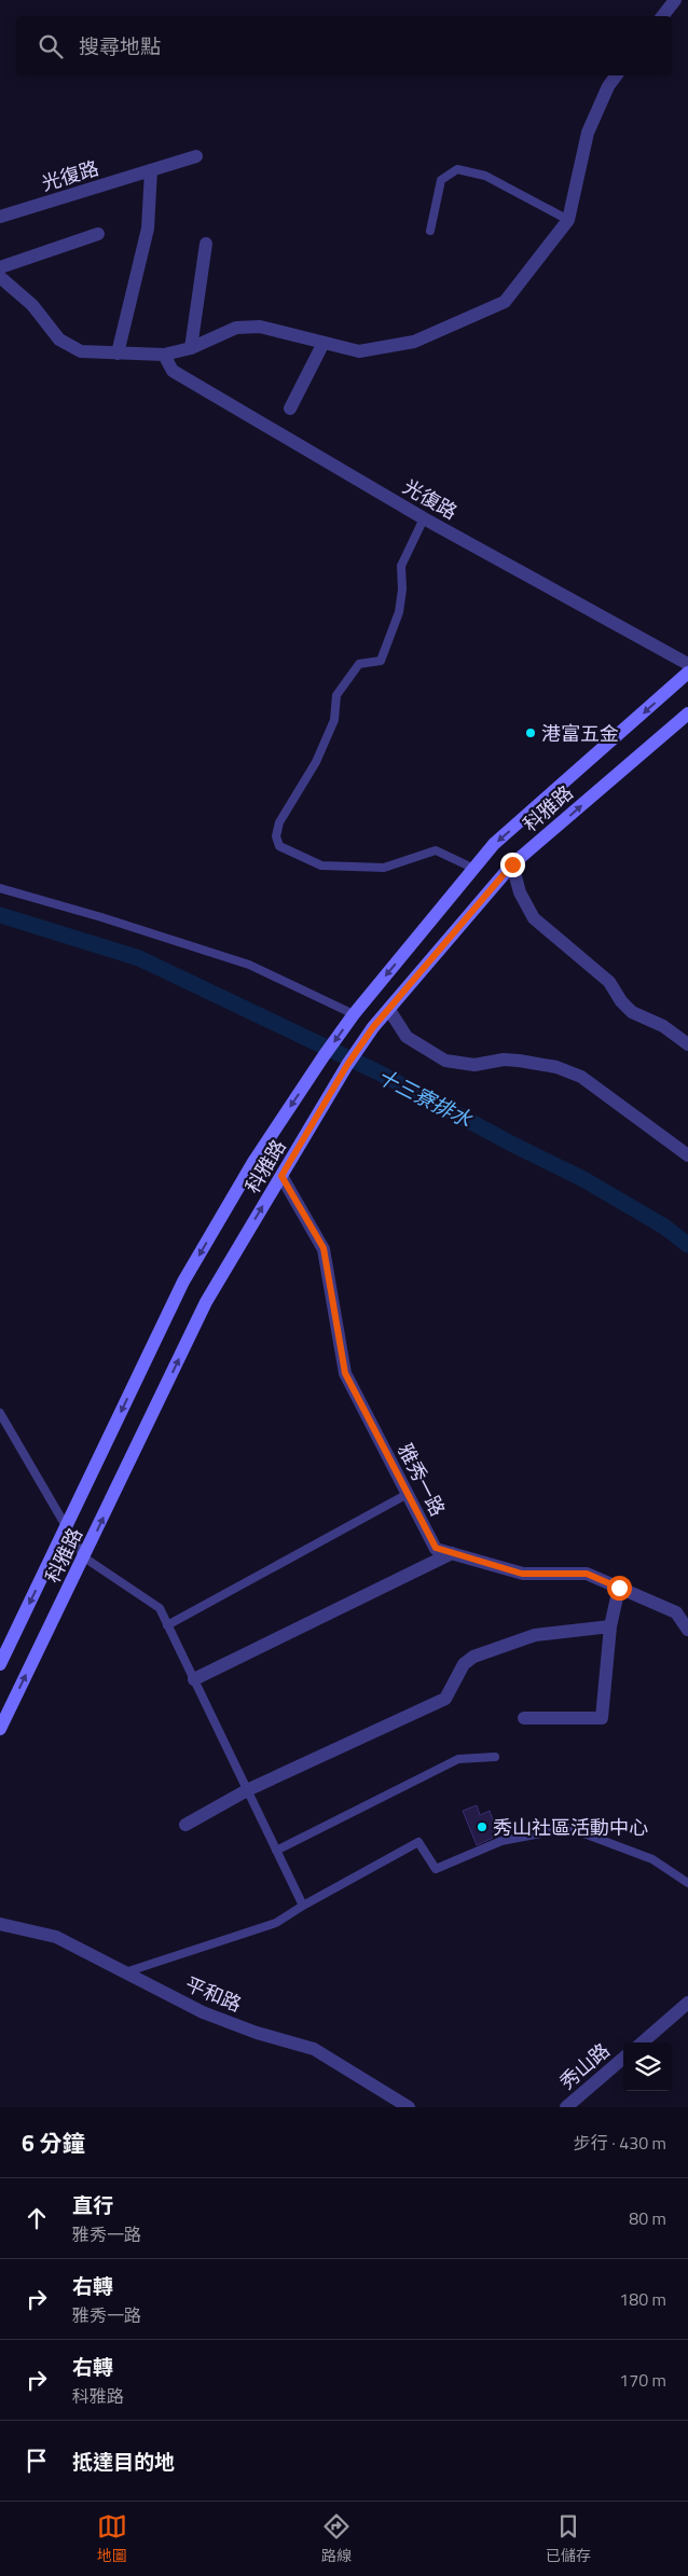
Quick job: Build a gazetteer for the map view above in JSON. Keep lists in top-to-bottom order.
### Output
{
  "streets": {
    "street": [
      "光復路",
      "科雅路",
      "雅秀一路",
      "平和路",
      "秀山路"
    ]
  },
  "crossings": [
    ["科雅路", "雅秀一路"]
  ],
  "water": ["十三寮排水"],
  "places": ["港富五金", "秀山社區活動中心"],
  "page": {
    "search": "搜尋地點",
    "heading": ["6 分鐘", "步行 · 430 m"],
    "list": [
      ["直行", "雅秀一路", "80 m"],
      ["右轉", "雅秀一路", "180 m"],
      ["右轉", "科雅路", "170 m"],
      "抵達目的地"
    ],
    "nav": ["地圖", "路線", "已儲存"]
  }
}
